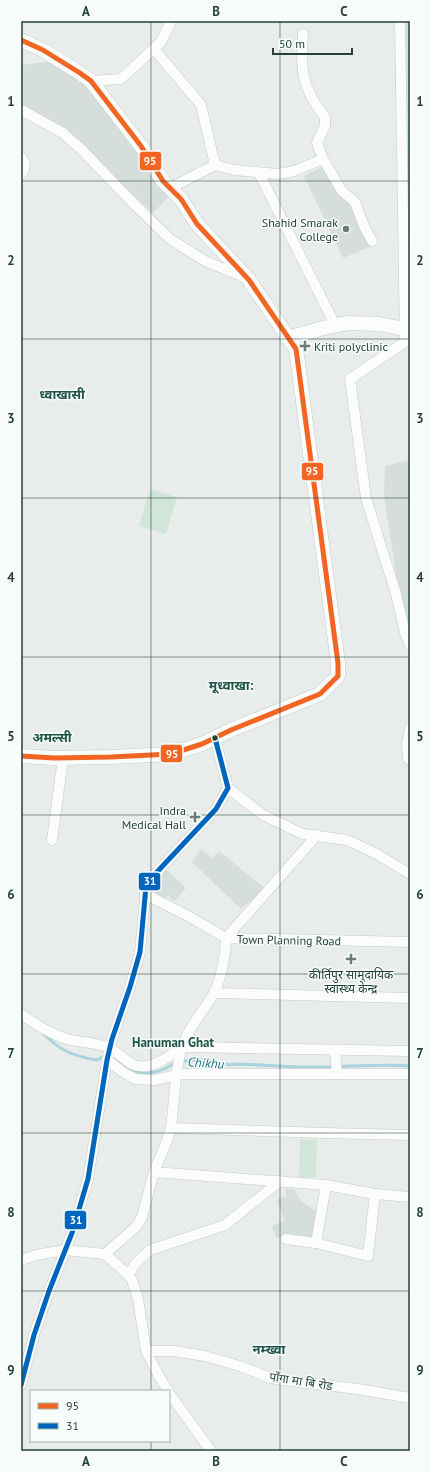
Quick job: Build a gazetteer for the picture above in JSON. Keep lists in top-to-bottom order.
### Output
{
  "streets": {
    "street": ["Town Planning Road", "पाँगा मा बि रोड"]
  },
  "districts": [
    "ध्वाखासी",
    "मूध्वाखा:",
    "अमल्सी",
    "Hanuman Ghat",
    "नम्ख्वा"
  ],
  "water": ["Chikhu"],
  "places": {
    "other": ["Shahid Smarak College"],
    "health": ["Kriti polyclinic", "Indra Medical Hall", "कीर्तिपुर सामुदायिक स्वास्थ्य केन्द्र"]
  },
  "lines": ["transit line 95", "transit line 31"],
  "legend": ["95", "31"],
  "scale_bar": "50 m",
  "grid": {
    "columns": ["A", "B", "C"],
    "rows": [
      "1",
      "2",
      "3",
      "4",
      "5",
      "6",
      "7",
      "8",
      "9"
    ]
  }
}
